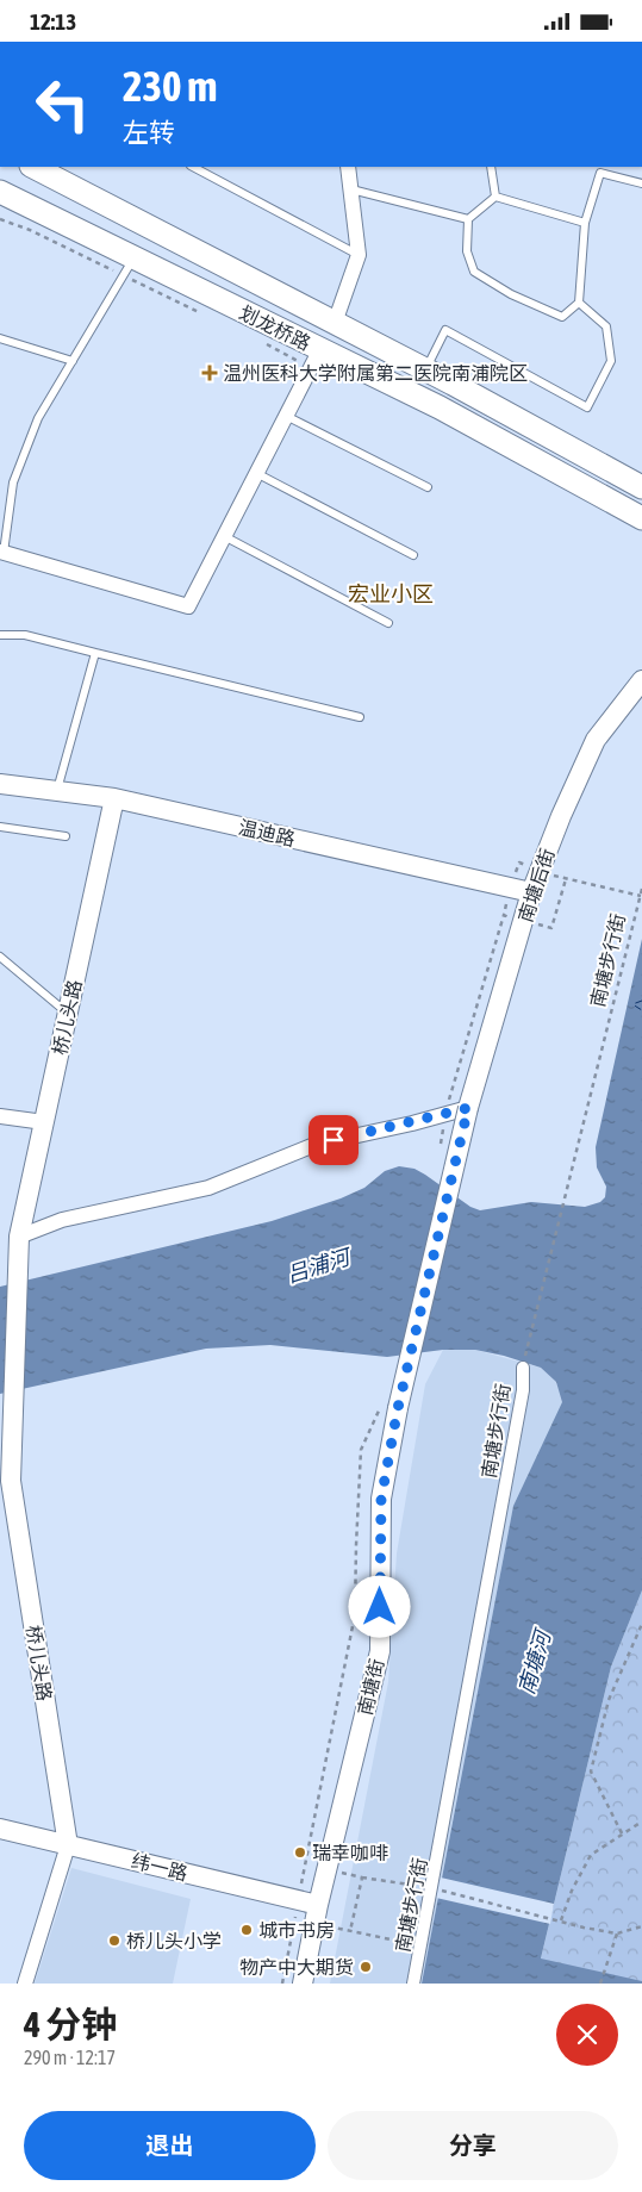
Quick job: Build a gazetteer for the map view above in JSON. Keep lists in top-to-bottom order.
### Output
{
  "streets": {
    "main road": ["划龙桥路"],
    "street": [
      "温迪路",
      "南塘后街",
      "南塘步行街",
      "桥儿头路",
      "南塘街",
      "纬一路"
    ]
  },
  "crossings": [
    ["温迪路", "南塘后街"],
    ["温迪路", "桥儿头路"],
    ["南塘后街", "南塘街"],
    ["桥儿头路", "纬一路"],
    ["南塘街", "纬一路"]
  ],
  "districts": ["宏业小区"],
  "water": ["吕浦河", "南塘河"],
  "places": {
    "health": ["温州医科大学附属第二医院南浦院区"],
    "other": [
      "瑞幸咖啡",
      "城市书房",
      "桥儿头小学",
      "物产中大期货"
    ]
  },
  "page": {
    "status": "12:13",
    "turn": ["230 m", "左转"],
    "heading": ["4 分钟", "290 m · 12:17"],
    "buttons": ["退出", "分享"]
  }
}
